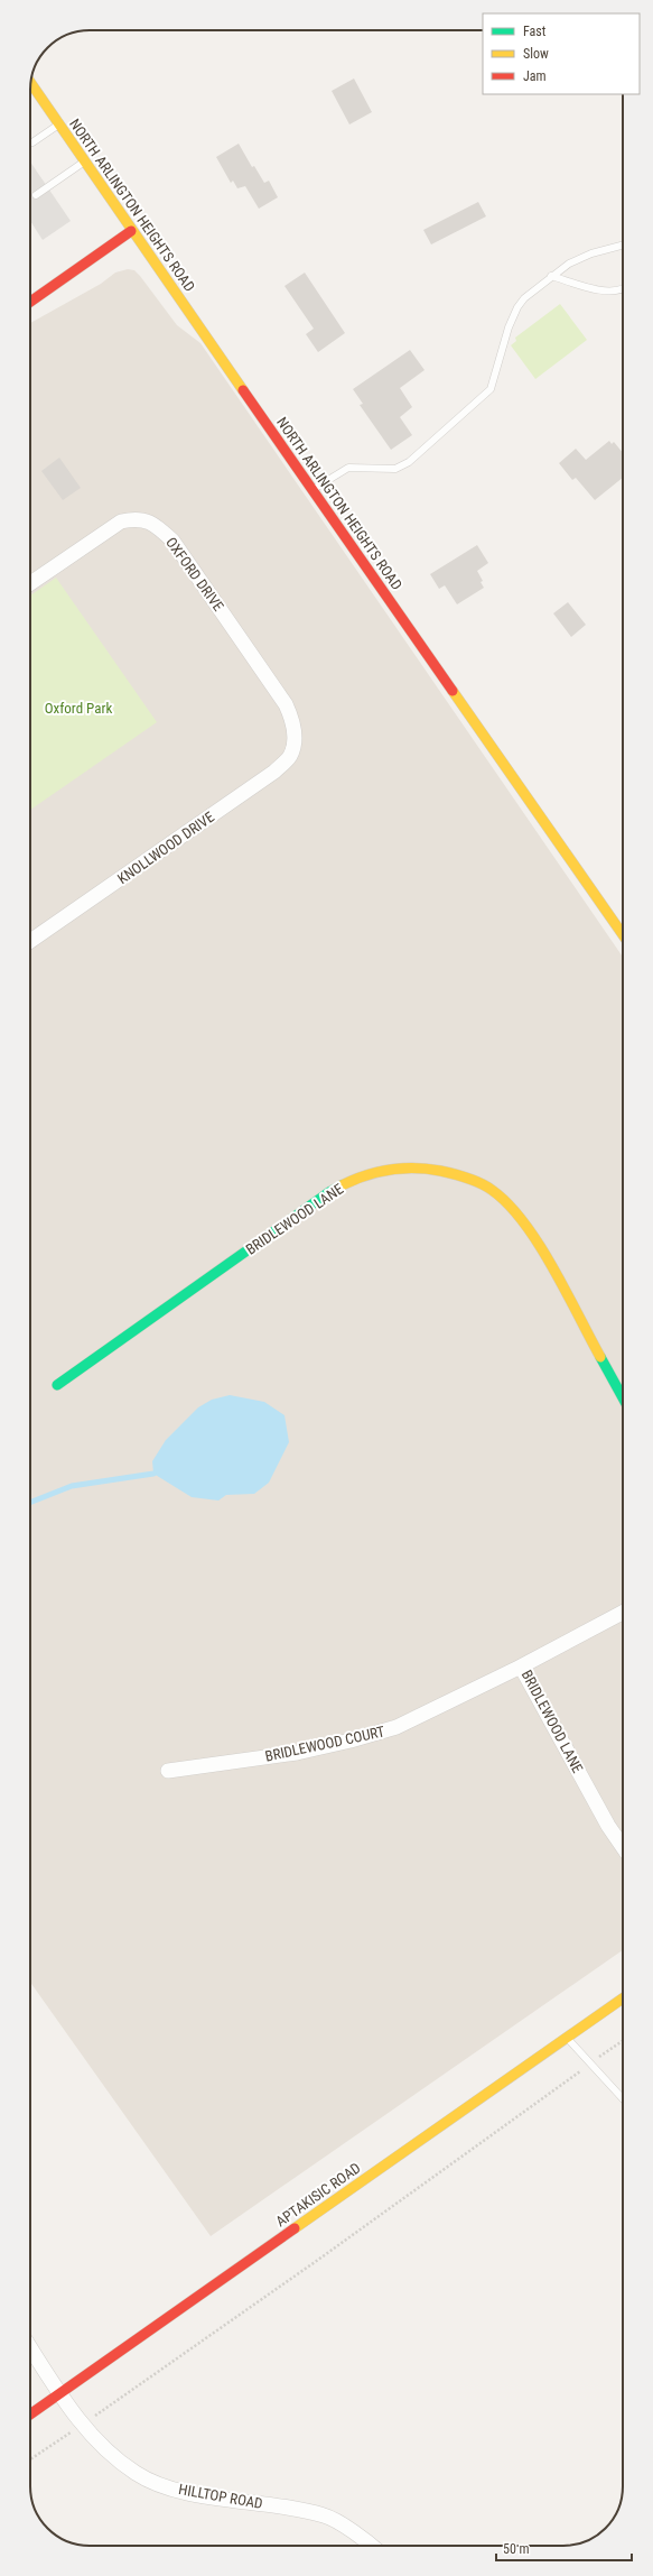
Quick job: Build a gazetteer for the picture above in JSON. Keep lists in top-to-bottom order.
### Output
{
  "streets": {
    "street": [
      "NORTH ARLINGTON HEIGHTS ROAD",
      "OXFORD DRIVE",
      "KNOLLWOOD DRIVE",
      "BRIDLEWOOD LANE",
      "BRIDLEWOOD COURT",
      "APTAKISIC ROAD",
      "HILLTOP ROAD"
    ]
  },
  "crossings": [
    ["OXFORD DRIVE", "KNOLLWOOD DRIVE"],
    ["BRIDLEWOOD LANE", "BRIDLEWOOD COURT"],
    ["APTAKISIC ROAD", "HILLTOP ROAD"]
  ],
  "parks": ["Oxford Park"],
  "legend": ["Fast", "Slow", "Jam"],
  "scale_bar": "50 m"
}
